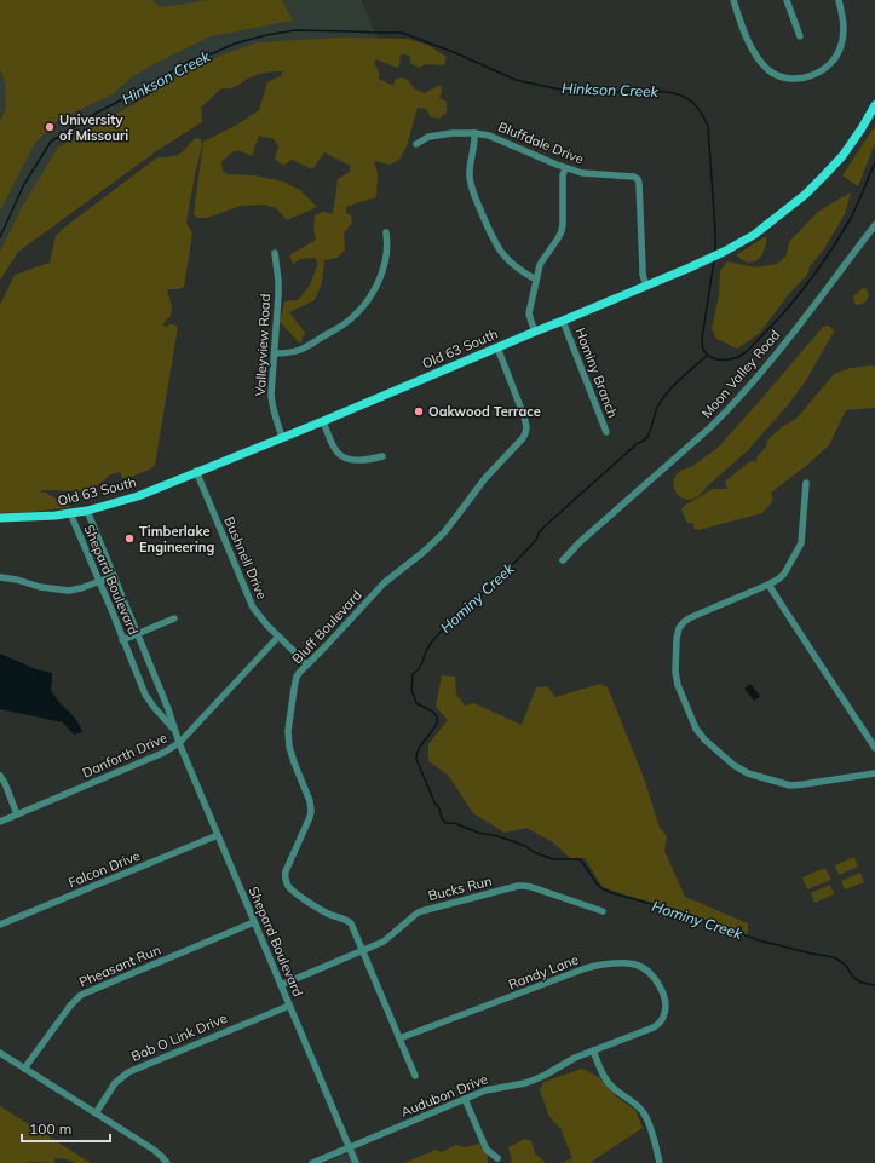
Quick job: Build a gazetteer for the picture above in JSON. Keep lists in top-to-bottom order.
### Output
{
  "streets": {
    "main road": ["Old 63 South"],
    "street": [
      "Bluffdale Drive",
      "Valleyview Road",
      "Hominy Branch",
      "Moon Valley Road",
      "Bushnell Drive",
      "Shepard Boulevard",
      "Bluff Boulevard",
      "Danforth Drive",
      "Falcon Drive",
      "Bucks Run",
      "Pheasant Run",
      "Randy Lane",
      "Bob O Link Drive",
      "Audubon Drive"
    ]
  },
  "crossings": [
    ["Bluffdale Drive", "Old 63 South"],
    ["Valleyview Road", "Old 63 South"],
    ["Old 63 South", "Hominy Branch"],
    ["Old 63 South", "Bushnell Drive"],
    ["Old 63 South", "Shepard Boulevard"],
    ["Old 63 South", "Bluff Boulevard"],
    ["Bushnell Drive", "Bluff Boulevard"],
    ["Bushnell Drive", "Danforth Drive"],
    ["Shepard Boulevard", "Danforth Drive"],
    ["Shepard Boulevard", "Falcon Drive"],
    ["Shepard Boulevard", "Bucks Run"],
    ["Shepard Boulevard", "Pheasant Run"],
    ["Shepard Boulevard", "Bob O Link Drive"],
    ["Shepard Boulevard", "Audubon Drive"],
    ["Bluff Boulevard", "Bucks Run"],
    ["Bluff Boulevard", "Randy Lane"],
    ["Randy Lane", "Audubon Drive"]
  ],
  "water": ["Hinkson Creek", "Hominy Creek"],
  "places": ["University of Missouri", "Oakwood Terrace", "Timberlake Engineering"],
  "scale_bar": "100 m"
}
